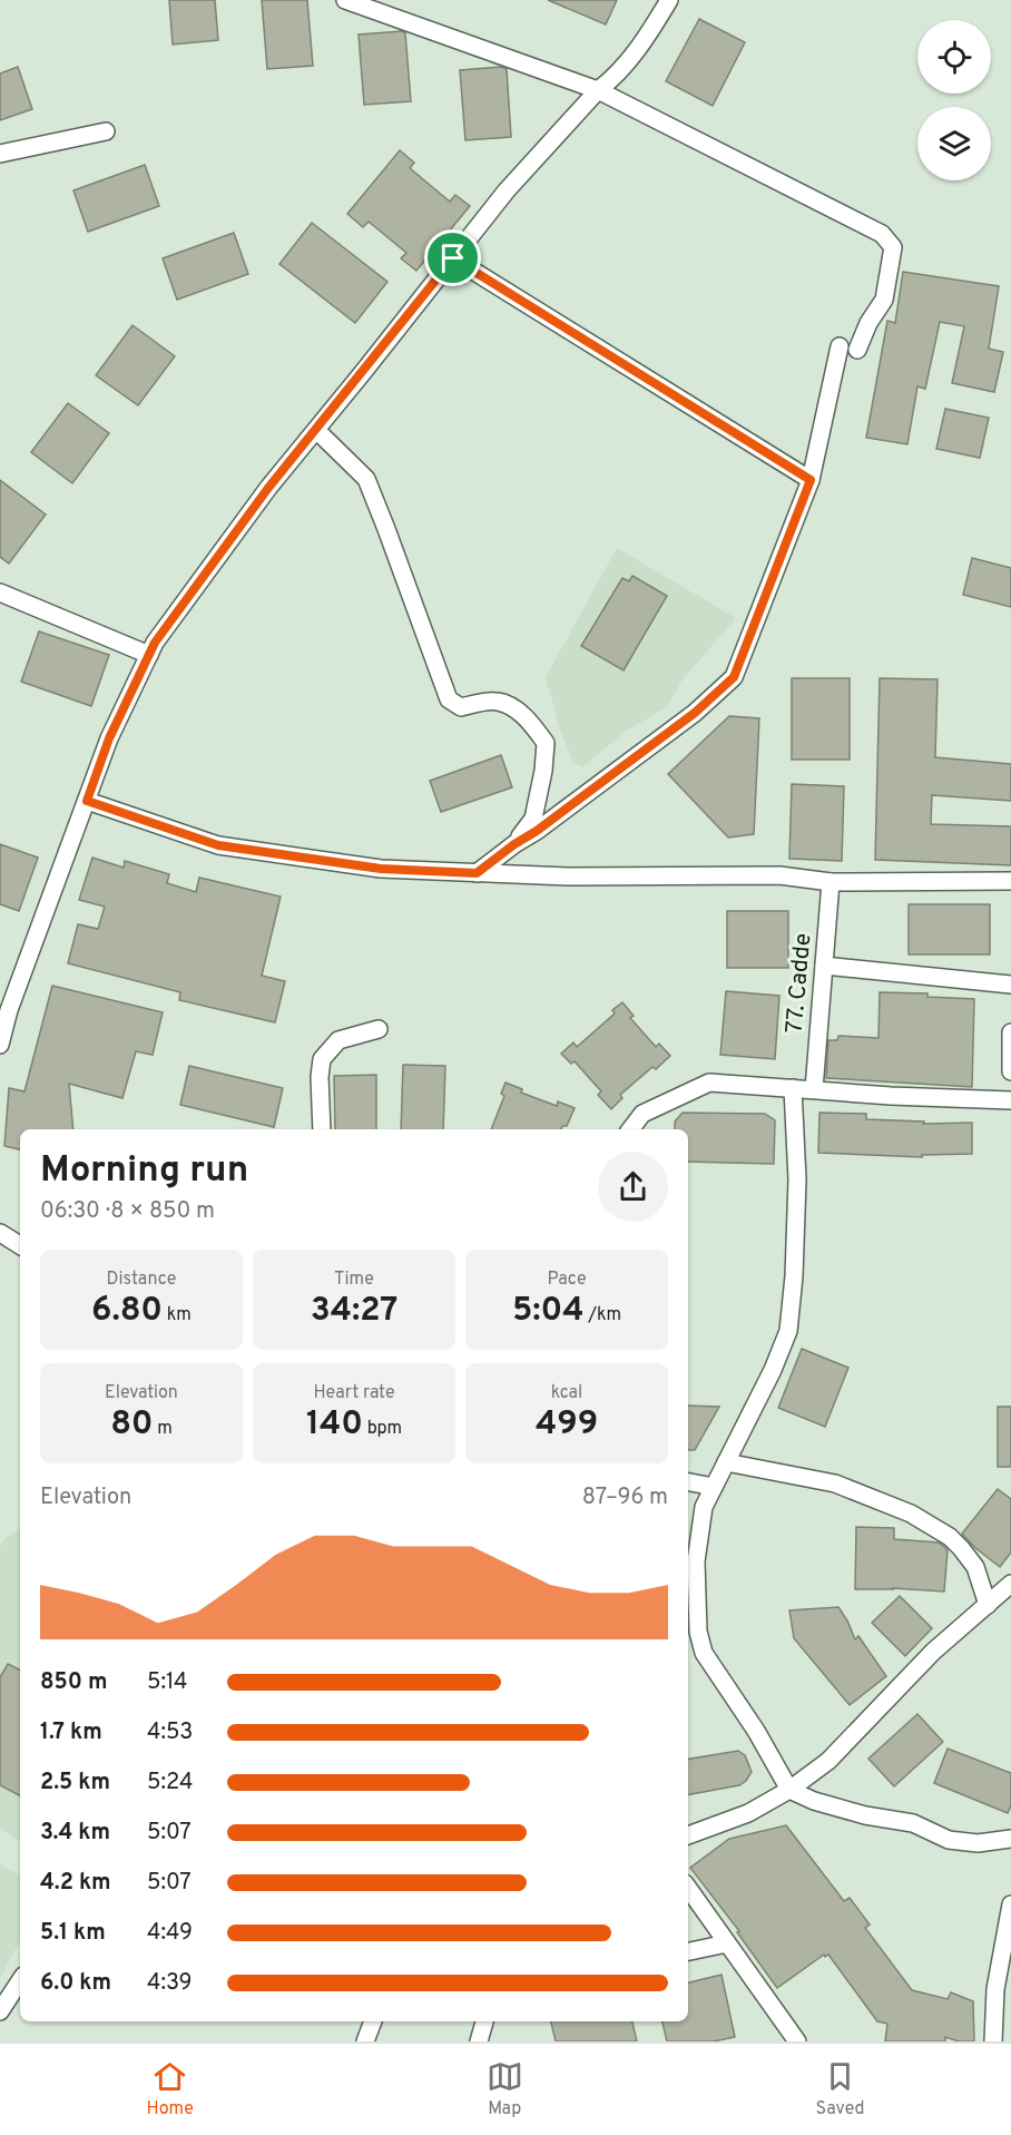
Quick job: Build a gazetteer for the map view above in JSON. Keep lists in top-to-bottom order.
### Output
{
  "streets": {
    "street": ["77. Cadde"]
  },
  "page": {
    "heading": ["Morning run", "06:30 · 8 × 850 m"],
    "stats": [
      ["Distance", "6.80 km"],
      ["Time", "34:27"],
      ["Pace", "5:04 /km"],
      ["Elevation", "80 m"],
      ["Heart rate", "140 bpm"],
      ["kcal", "499"]
    ],
    "chart": ["Elevation", "87–96 m"],
    "list": [
      {
        "name": "850 m",
        "note": "5:14"
      },
      {
        "name": "1.7 km",
        "note": "4:53"
      },
      {
        "name": "2.5 km",
        "note": "5:24"
      },
      {
        "name": "3.4 km",
        "note": "5:07"
      },
      {
        "name": "4.2 km",
        "note": "5:07"
      },
      {
        "name": "5.1 km",
        "note": "4:49"
      },
      {
        "name": "6.0 km",
        "note": "4:39"
      }
    ],
    "tabs": ["Home", "Map", "Saved"]
  }
}
